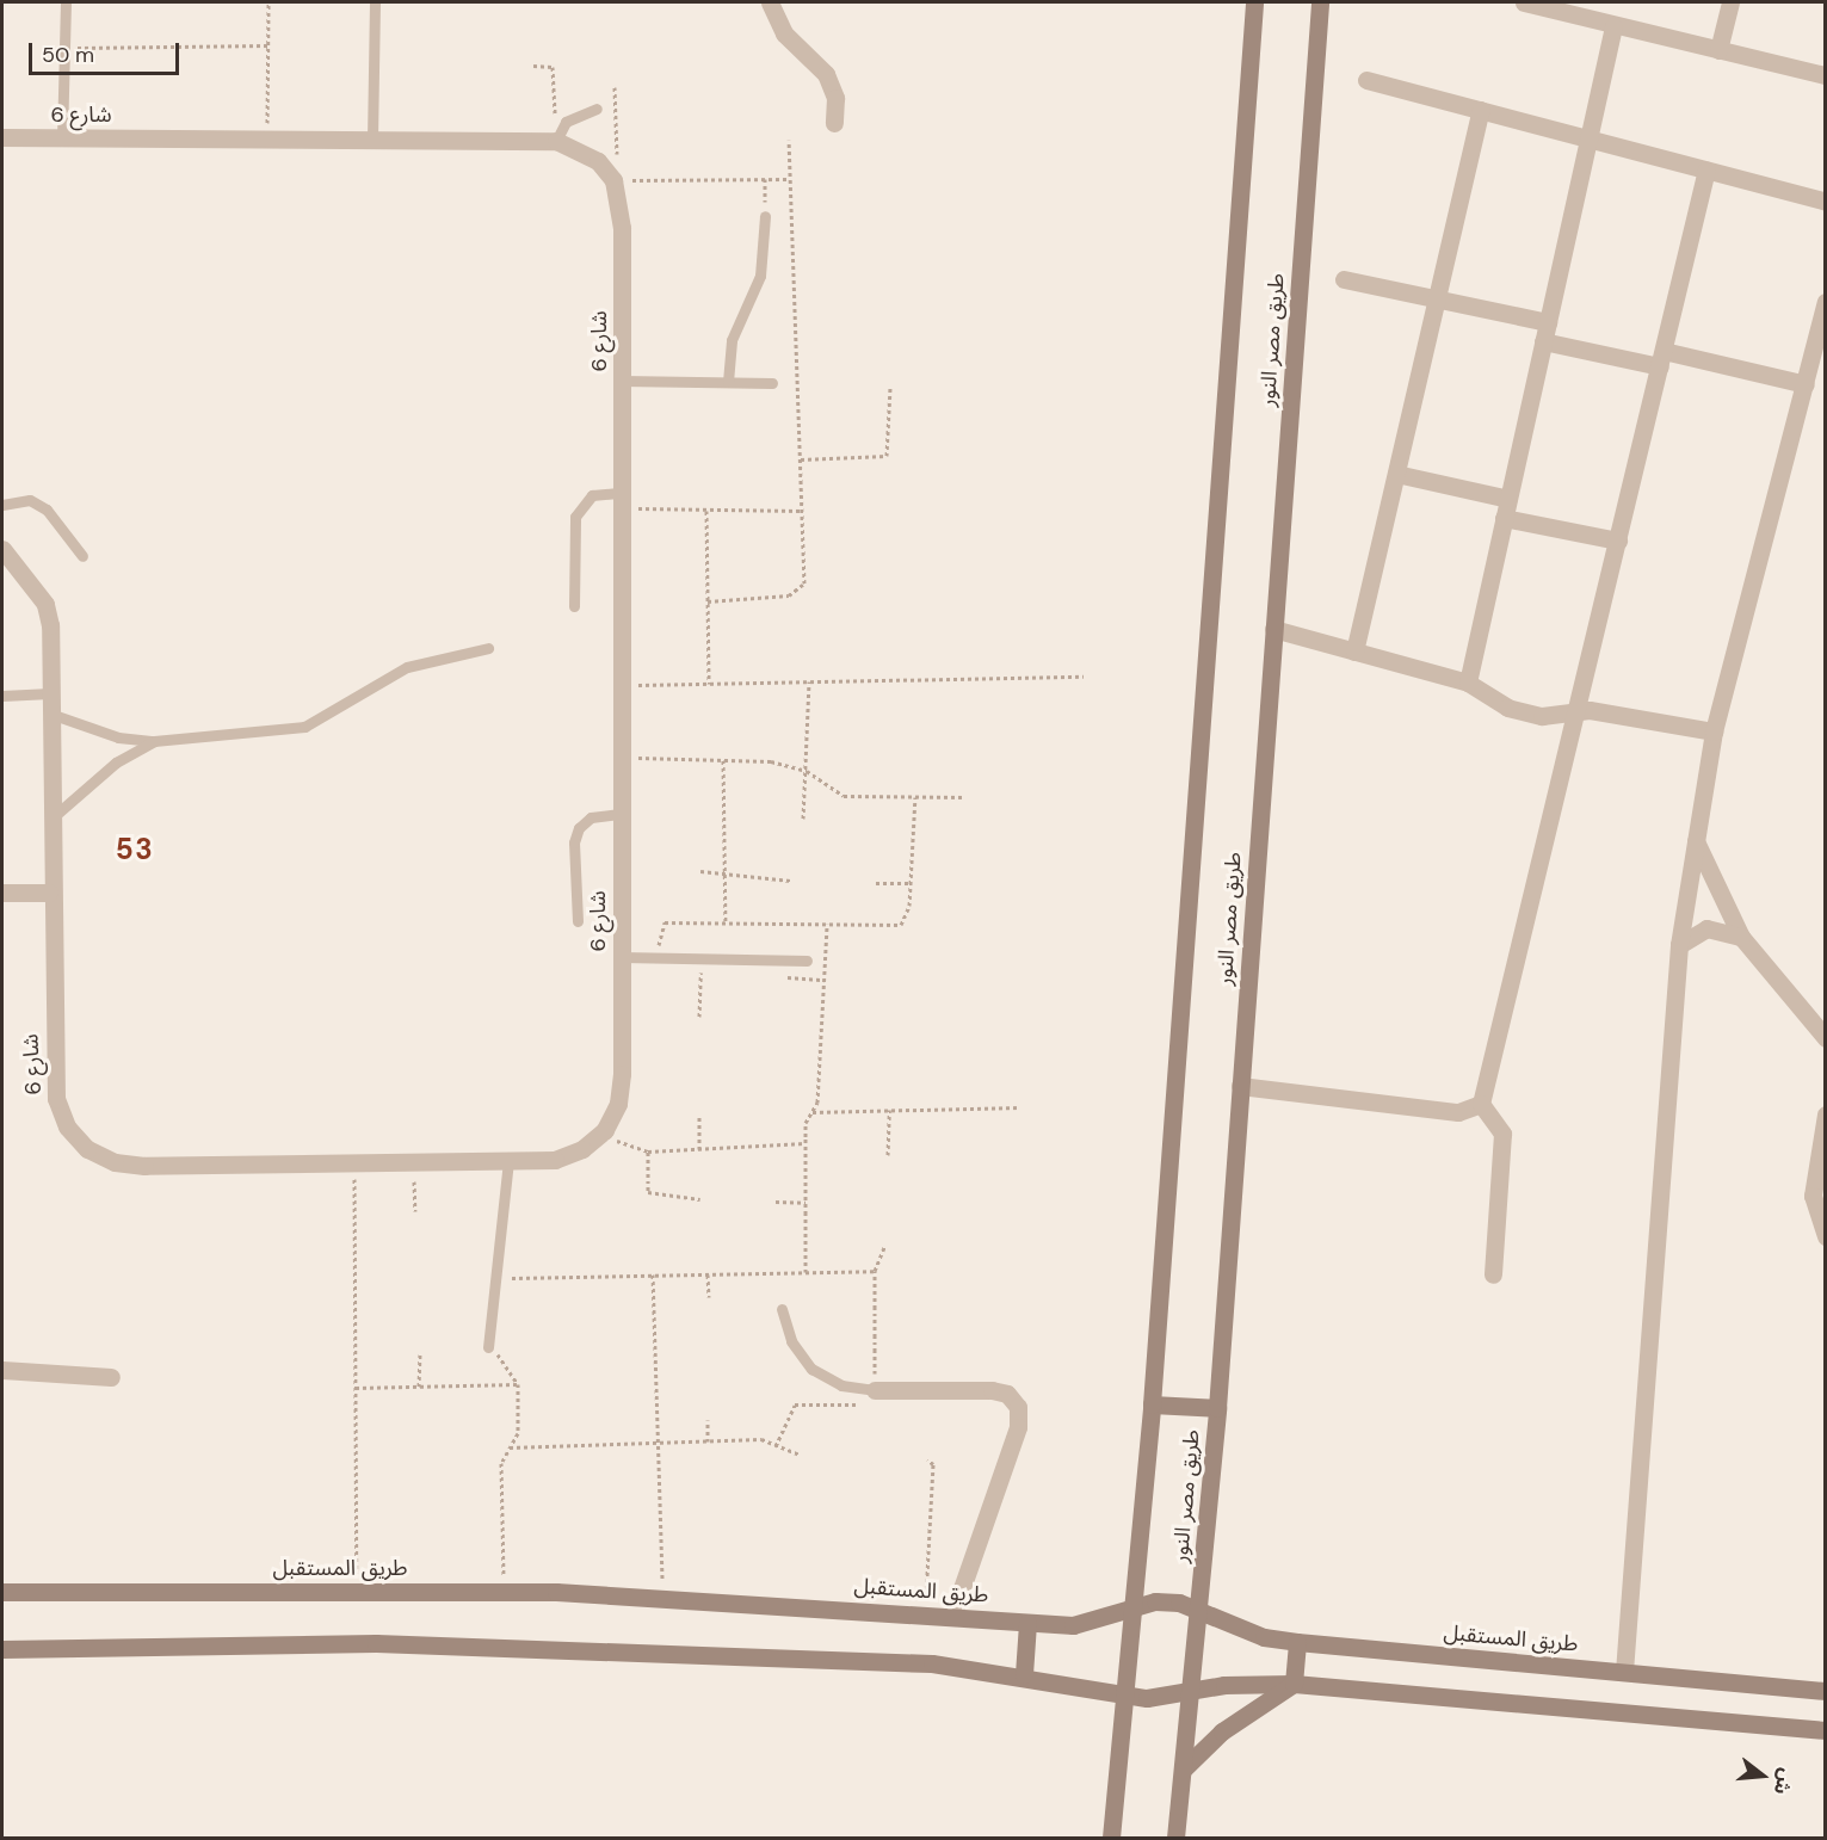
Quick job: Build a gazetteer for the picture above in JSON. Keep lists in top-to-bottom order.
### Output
{
  "streets": {
    "street": ["شارع 6", "طريق مصر النور", "طريق المستقبل"]
  },
  "crossings": [
    ["طريق مصر النور", "طريق المستقبل"]
  ],
  "districts": ["53"],
  "scale_bar": "50 m",
  "north": "right"
}
